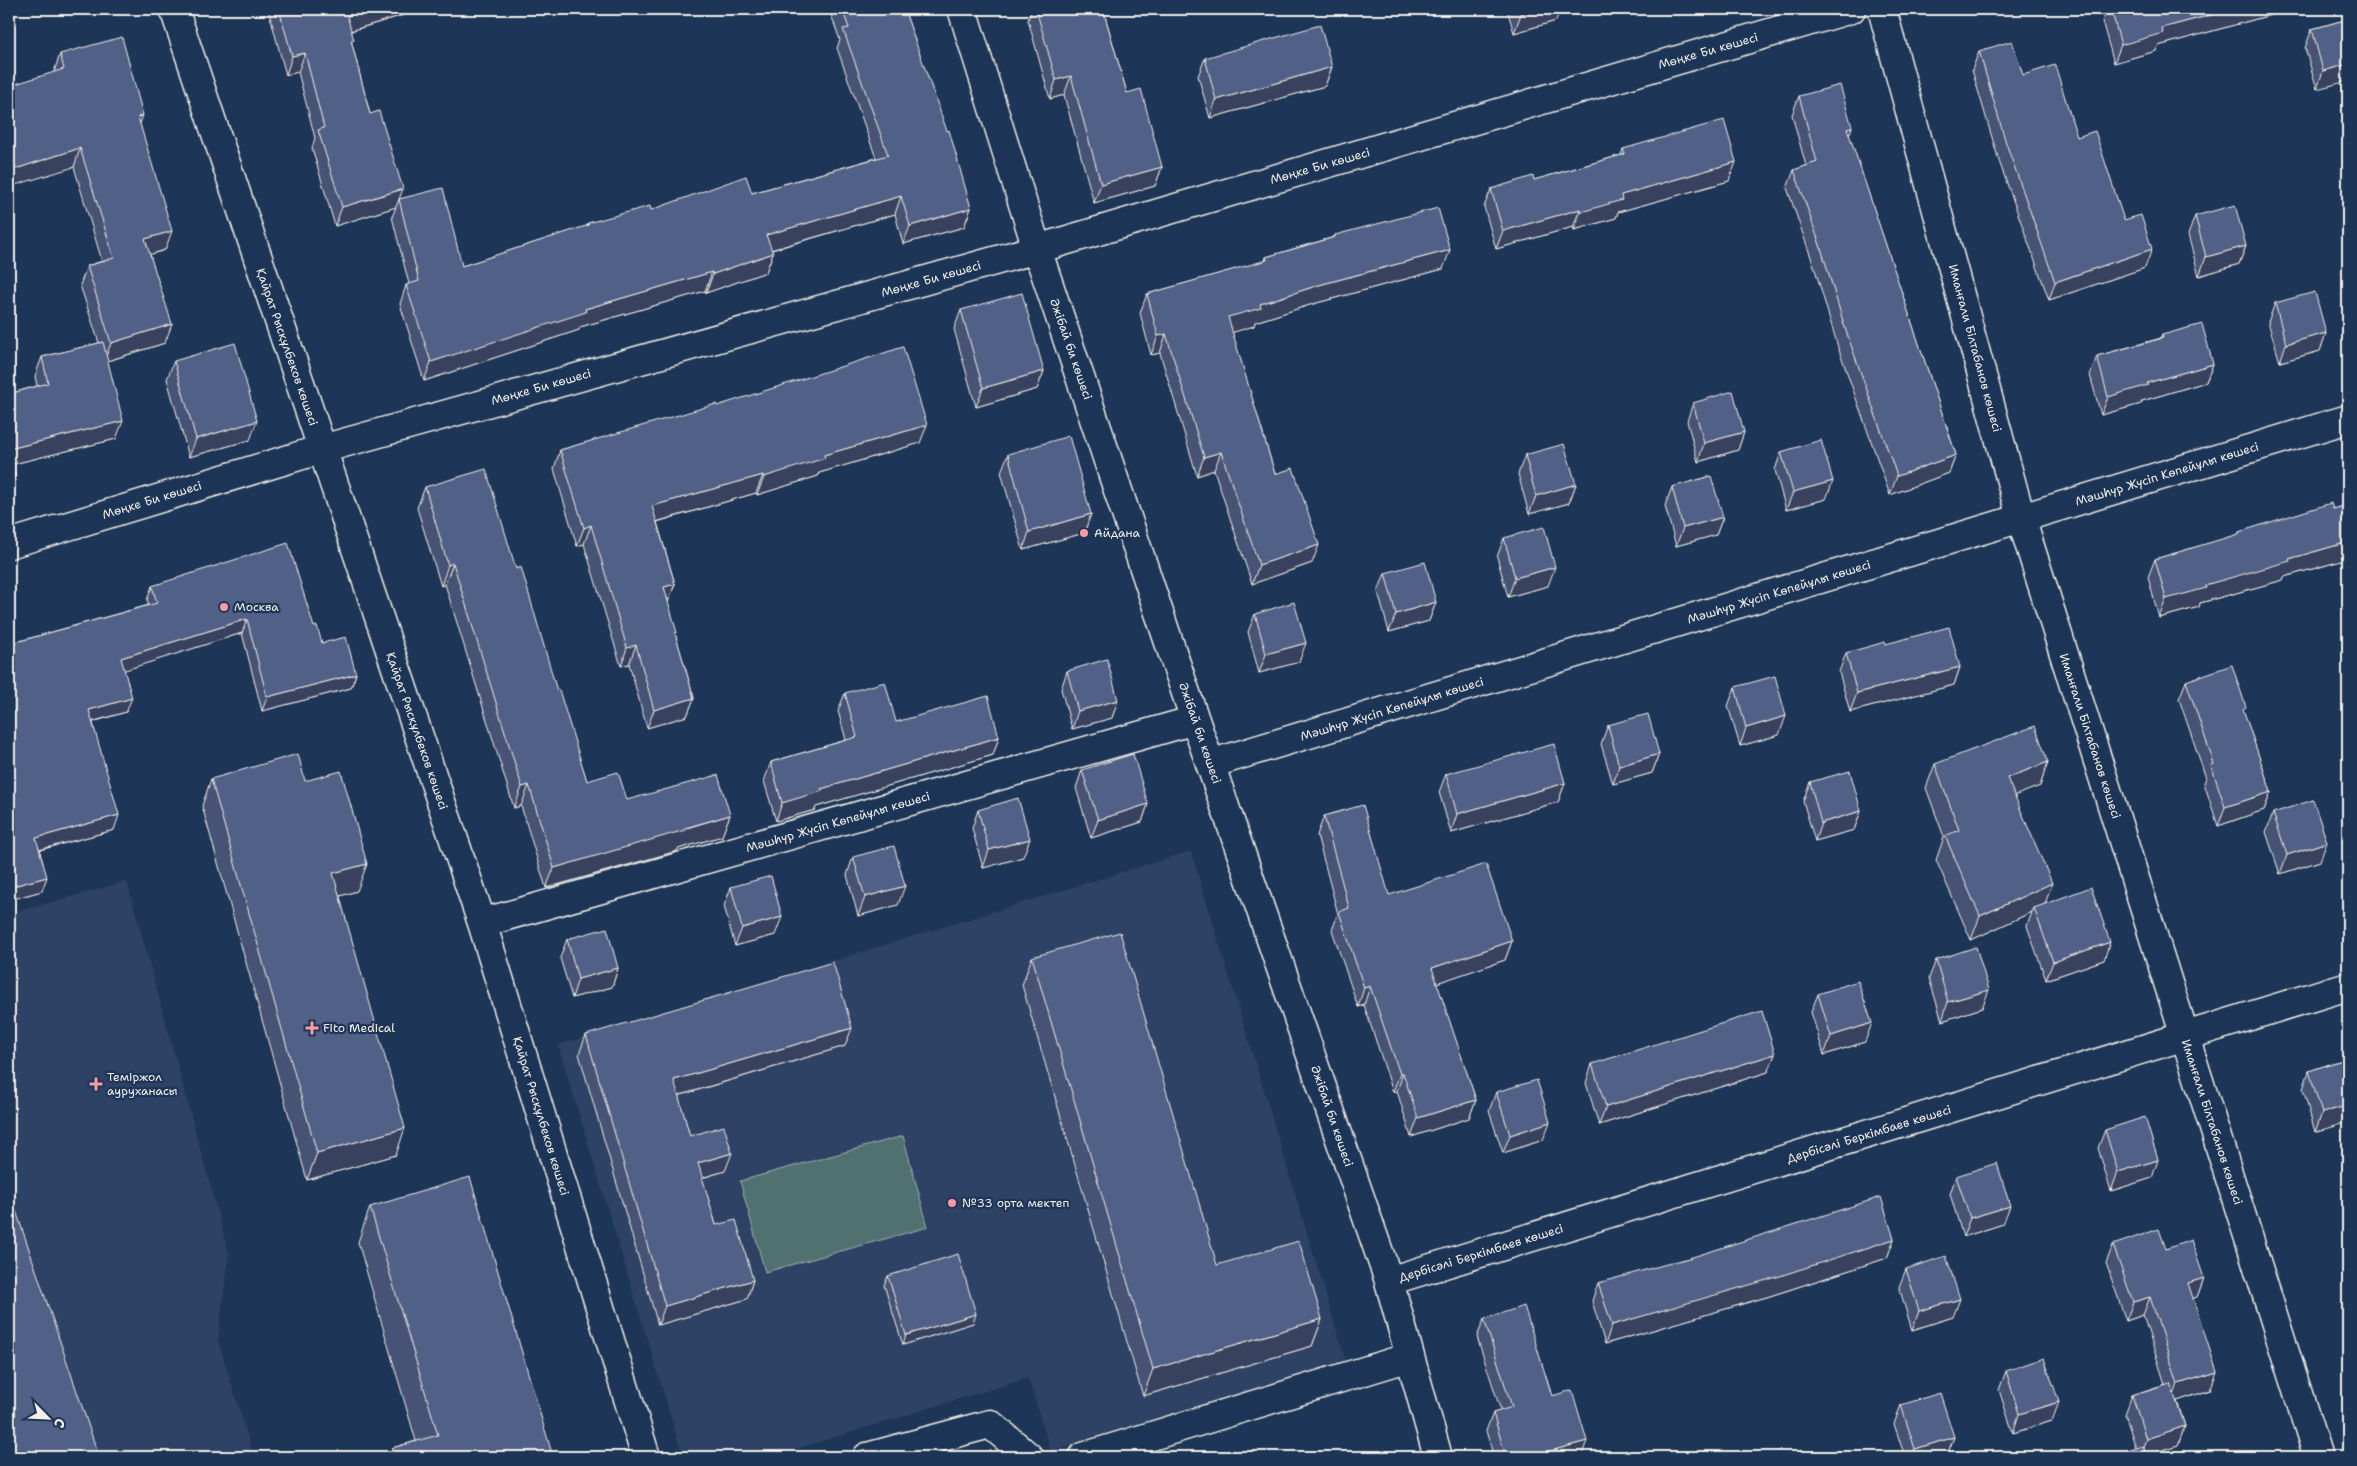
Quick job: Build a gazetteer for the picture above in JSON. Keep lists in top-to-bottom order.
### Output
{
  "streets": {
    "street": [
      "Мөңке Би көшесі",
      "Қайрат Рысқұлбеков көшесі",
      "Иманғали Білтабанов көшесі",
      "Әжібай би көшесі",
      "Мәшһүр Жүсіп Көпейұлы көшесі",
      "Дербісәлі Беркімбаев көшесі"
    ]
  },
  "crossings": [
    ["Мөңке Би көшесі", "Қайрат Рысқұлбеков көшесі"],
    ["Мөңке Би көшесі", "Әжібай би көшесі"],
    ["Қайрат Рысқұлбеков көшесі", "Мәшһүр Жүсіп Көпейұлы көшесі"],
    ["Иманғали Білтабанов көшесі", "Мәшһүр Жүсіп Көпейұлы көшесі"],
    ["Иманғали Білтабанов көшесі", "Дербісәлі Беркімбаев көшесі"],
    ["Әжібай би көшесі", "Мәшһүр Жүсіп Көпейұлы көшесі"],
    ["Әжібай би көшесі", "Дербісәлі Беркімбаев көшесі"]
  ],
  "places": {
    "other": ["Айдана", "Москва", "№33 орта мектеп"],
    "health": ["Fito Medical", "Теміржол ауруханасы"]
  },
  "north": "bottom right"
}
